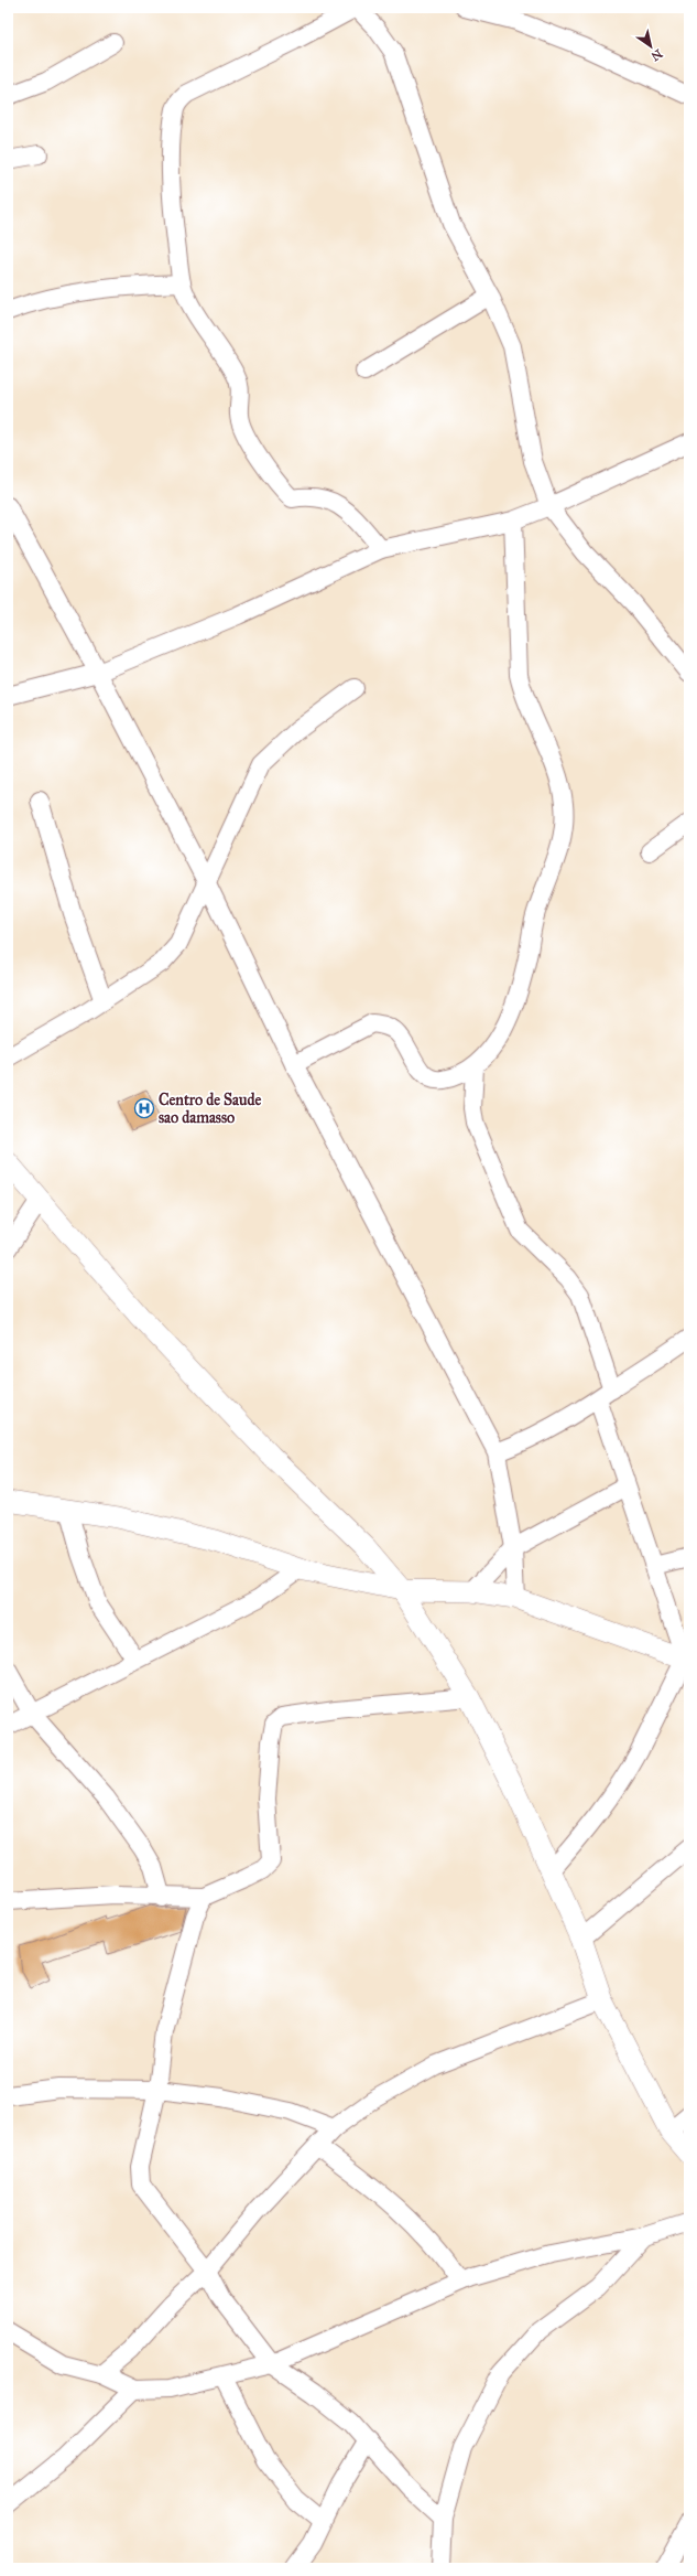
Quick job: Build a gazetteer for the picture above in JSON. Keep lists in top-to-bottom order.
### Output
{
  "places": {
    "hospital": ["Centro de Saude sao damasso"]
  },
  "north": "bottom right"
}
